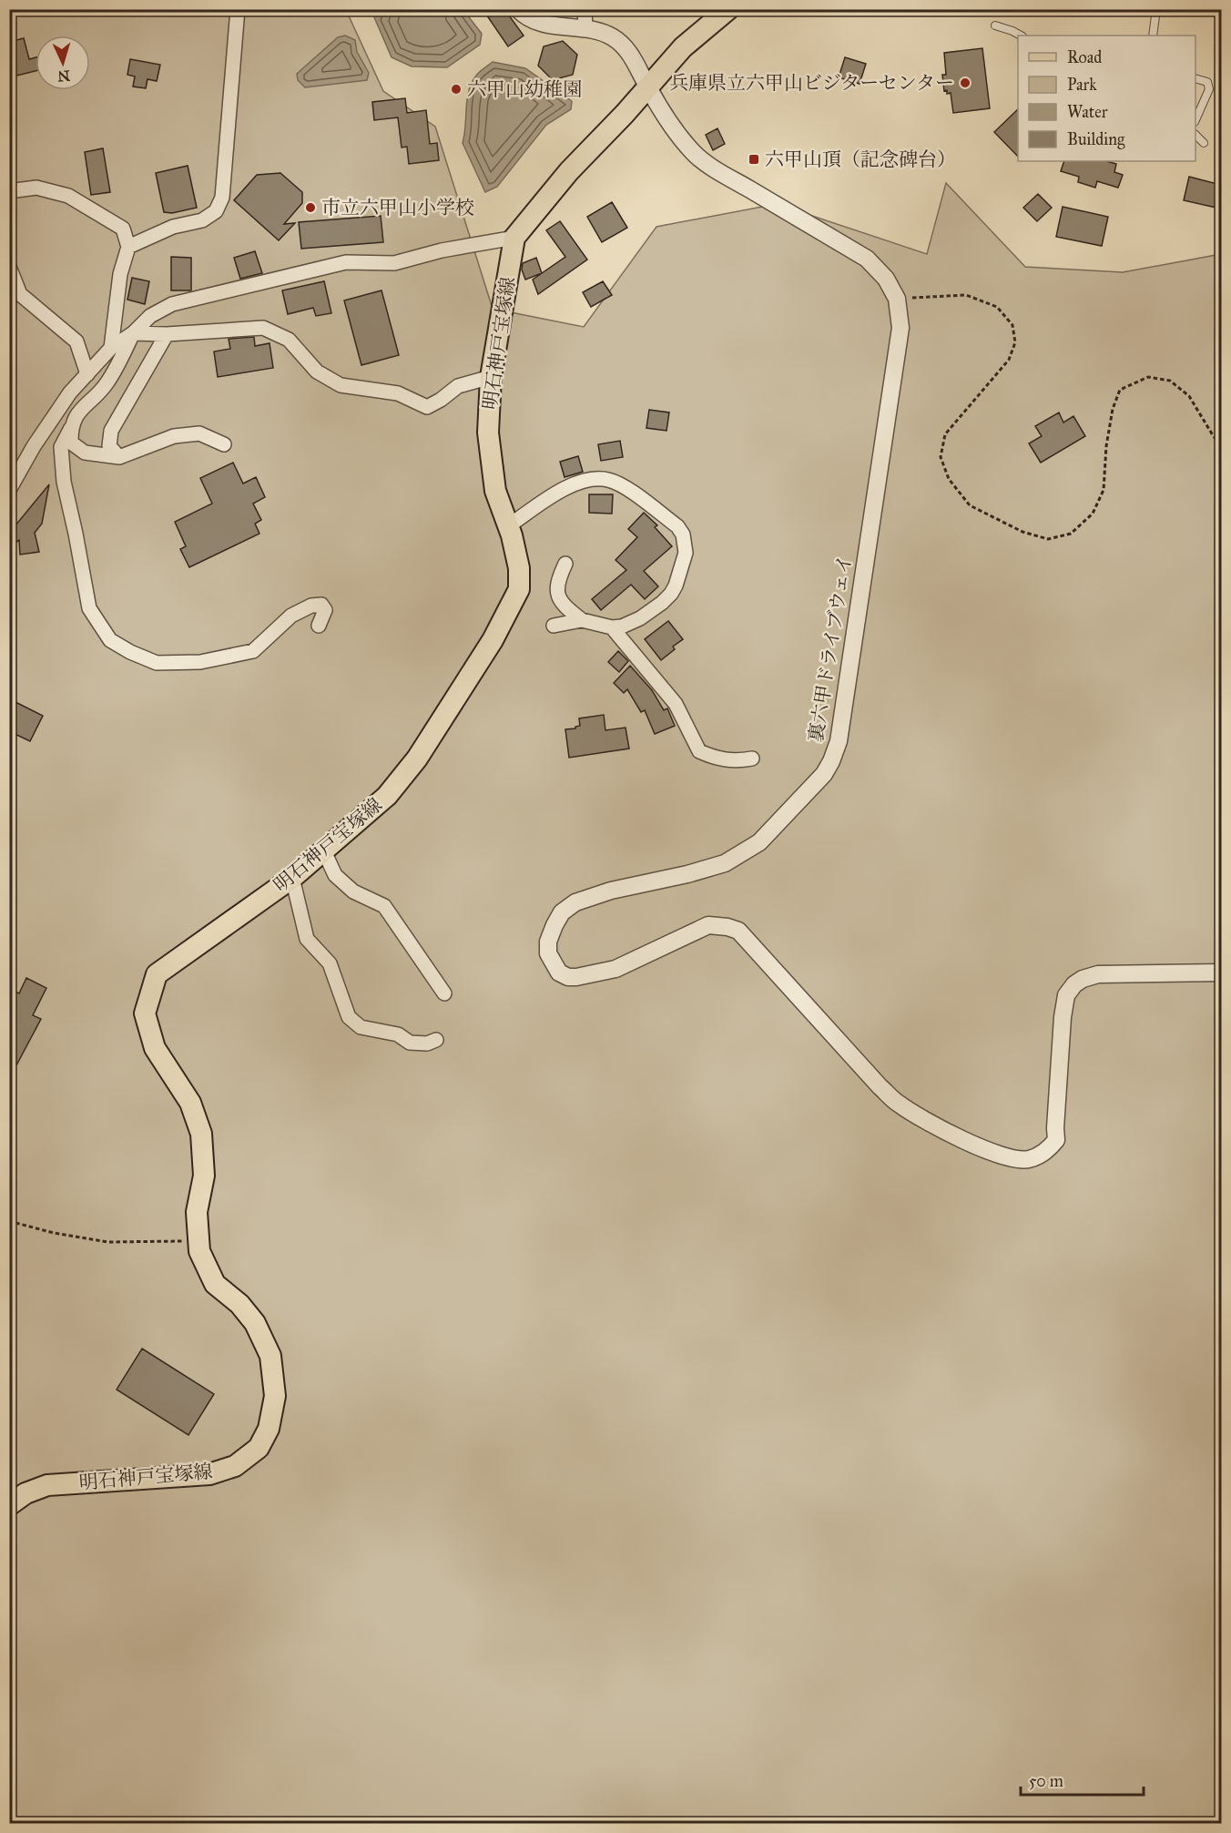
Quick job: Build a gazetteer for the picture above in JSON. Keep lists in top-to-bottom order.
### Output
{
  "streets": {
    "main road": ["明石神戸宝塚線"],
    "street": ["裏六甲ドライブウェイ"]
  },
  "places": {
    "other": ["兵庫県立六甲山ビジターセンター", "六甲山幼稚園", "市立六甲山小学校"],
    "transit": ["六甲山頂（記念碑台）"]
  },
  "legend": [
    "Road",
    "Park",
    "Water",
    "Building"
  ],
  "scale_bar": "50 m",
  "north": "bottom"
}
